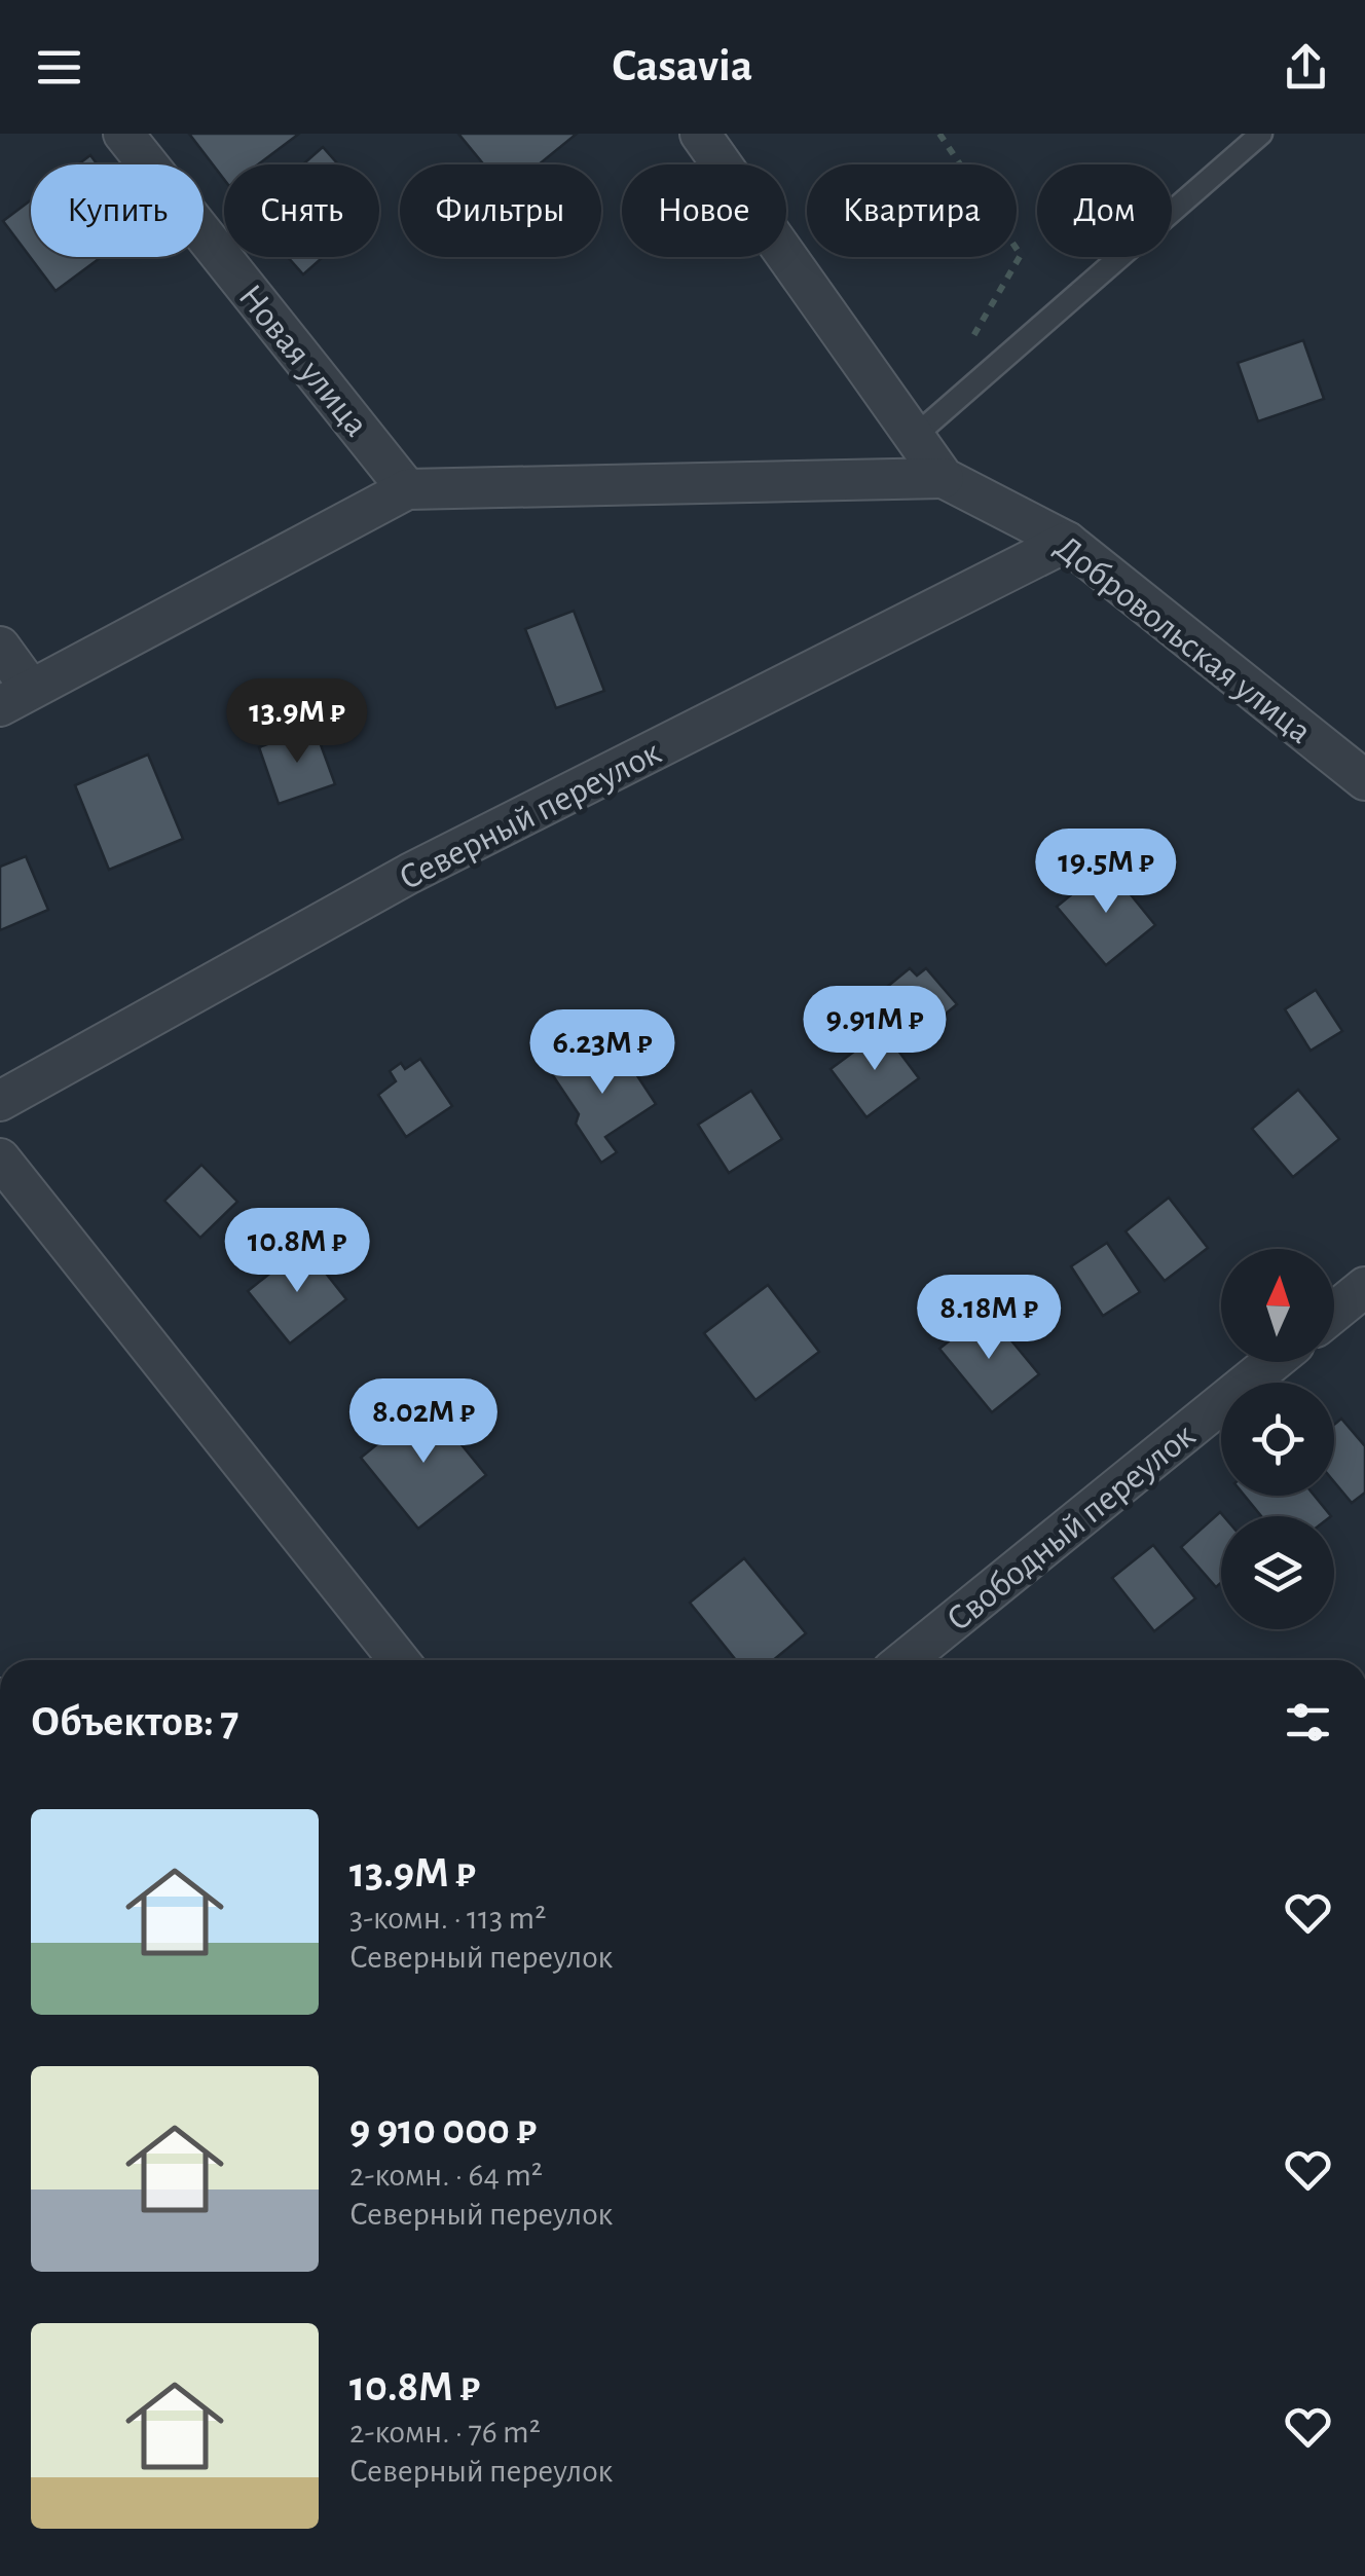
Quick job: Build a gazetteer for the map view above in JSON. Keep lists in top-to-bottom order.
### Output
{
  "streets": {
    "street": [
      "Новая улица",
      "Добровольская улица",
      "Северный переулок",
      "Свободный переулок"
    ]
  },
  "crossings": [
    ["Добровольская улица", "Северный переулок"]
  ],
  "north": "top",
  "page": {
    "header": "Casavia",
    "chip": [
      "Купить",
      "Снять",
      "Фильтры",
      "Новое",
      "Квартира",
      "Дом"
    ],
    "price": [
      "13.9M ₽",
      "19.5M ₽",
      "9.91M ₽",
      "6.23M ₽",
      "10.8M ₽",
      "8.18M ₽",
      "8.02M ₽"
    ],
    "heading": "Объектов: 7",
    "list": [
      {
        "name": "13.9M ₽",
        "note": "3-комн. · 113 m² · Северный переулок"
      },
      {
        "name": "9 910 000 ₽",
        "note": "2-комн. · 64 m² · Северный переулок"
      },
      {
        "name": "10.8M ₽",
        "note": "2-комн. · 76 m² · Северный переулок"
      }
    ]
  }
}
